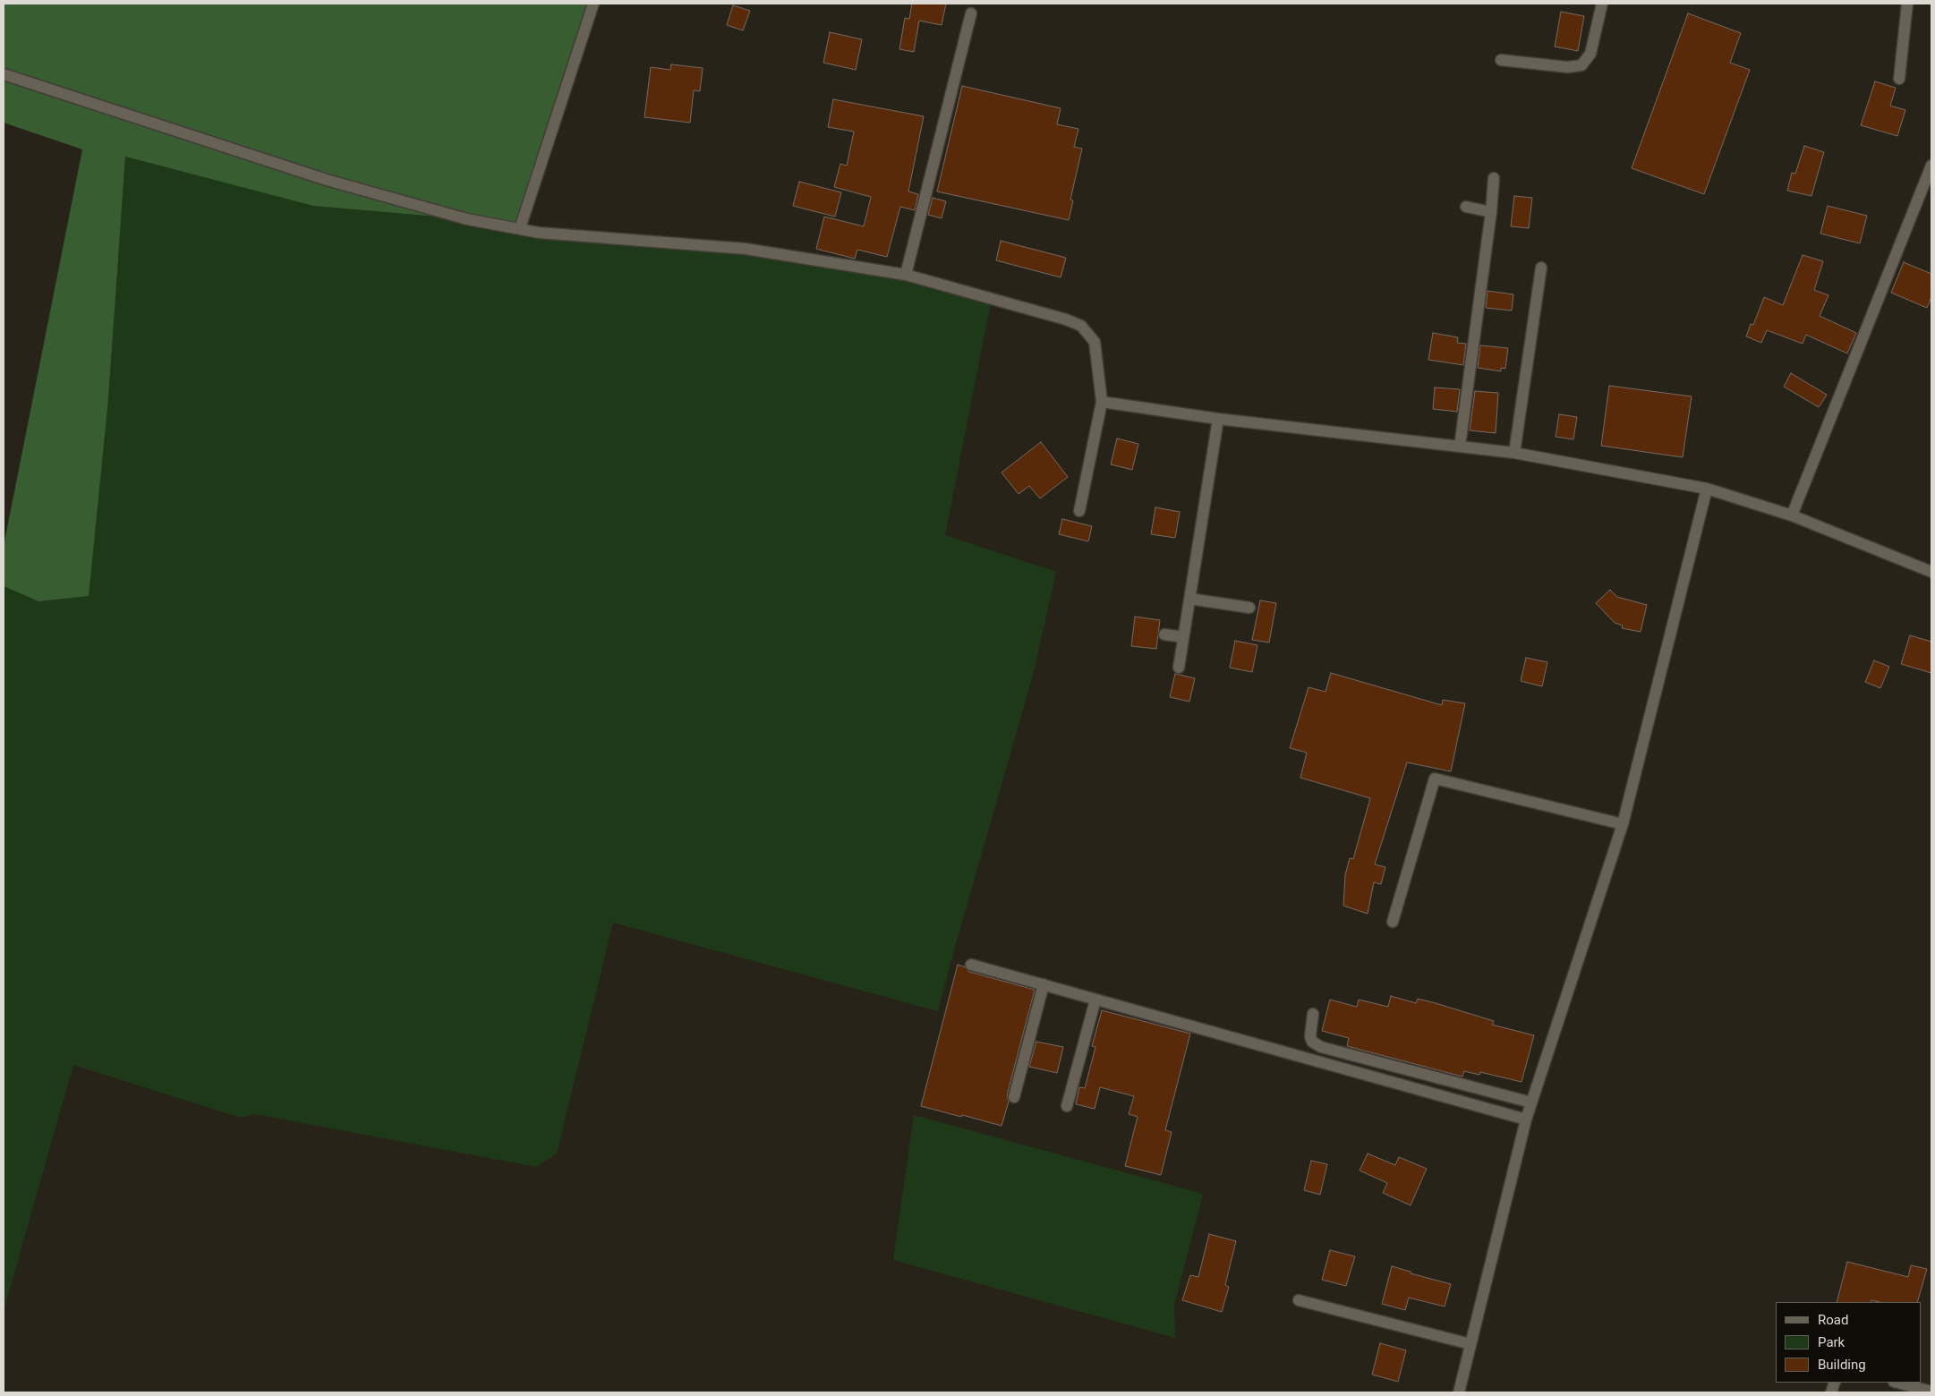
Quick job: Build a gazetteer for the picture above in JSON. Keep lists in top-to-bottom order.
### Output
{
  "legend": ["Road", "Park", "Building"]
}
